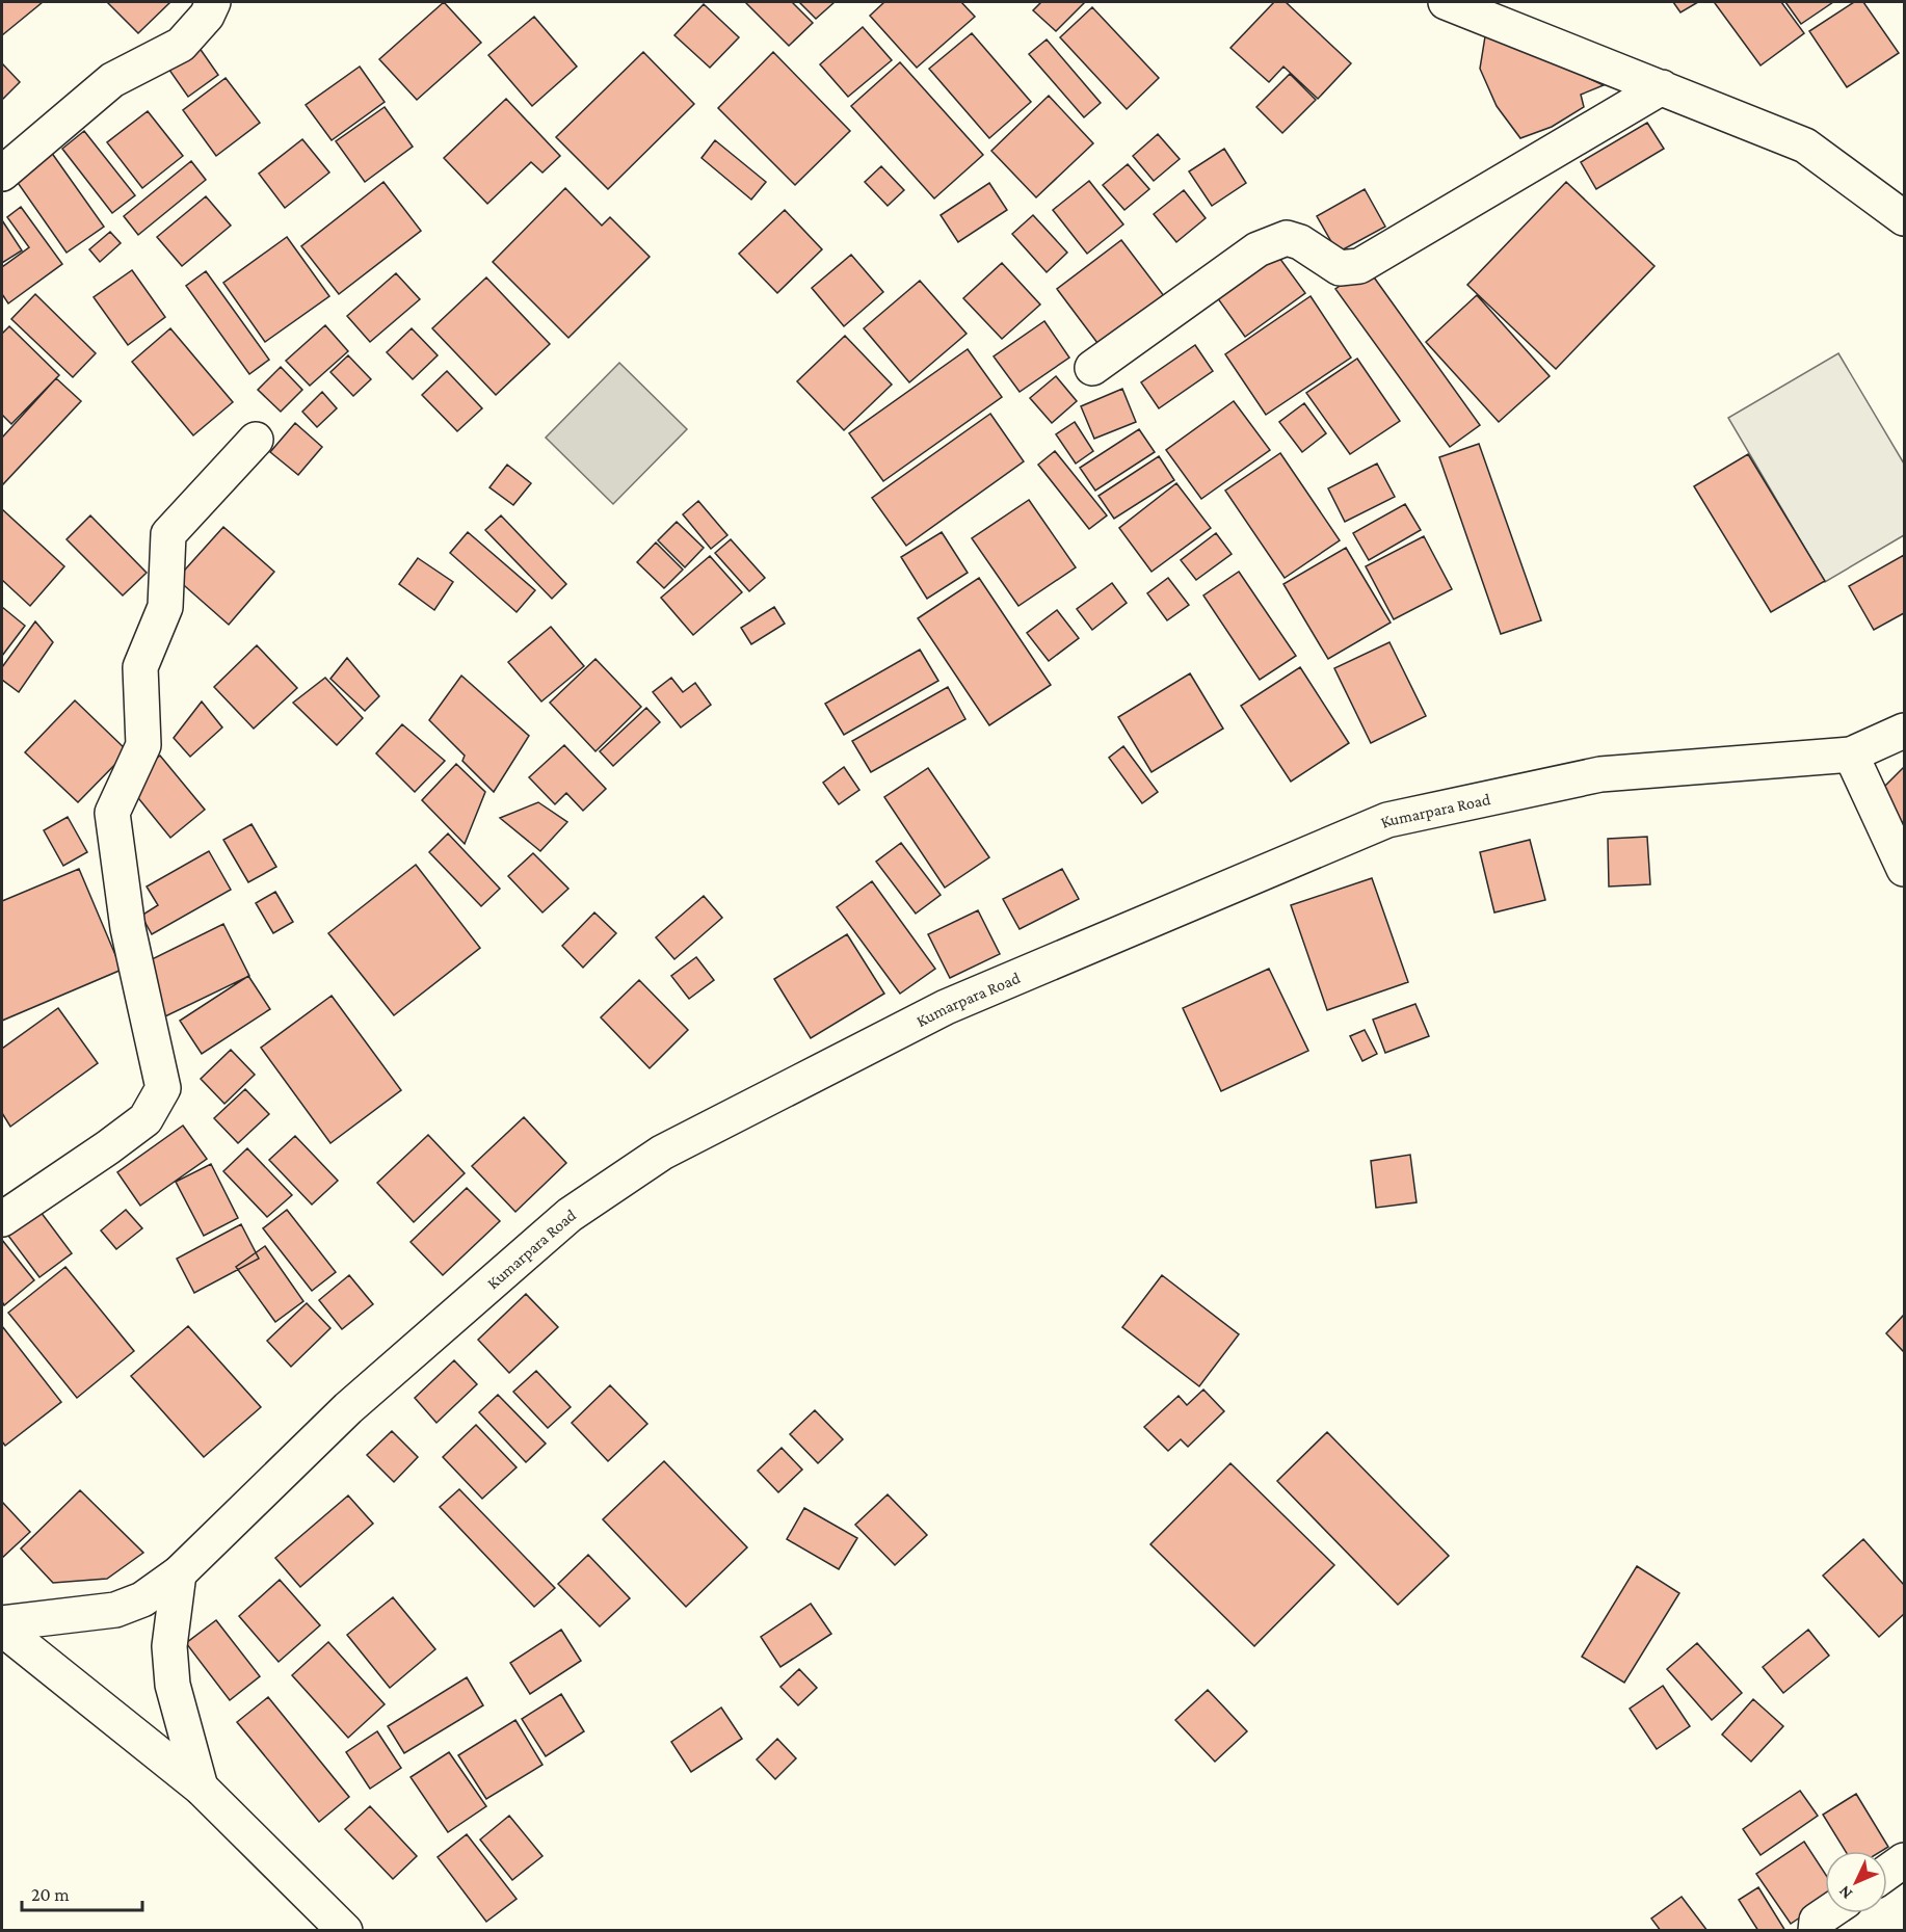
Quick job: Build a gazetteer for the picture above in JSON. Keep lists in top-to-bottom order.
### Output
{
  "streets": {
    "main road": ["Kumarpara Road"]
  },
  "scale_bar": "20 m",
  "north": "bottom left"
}
